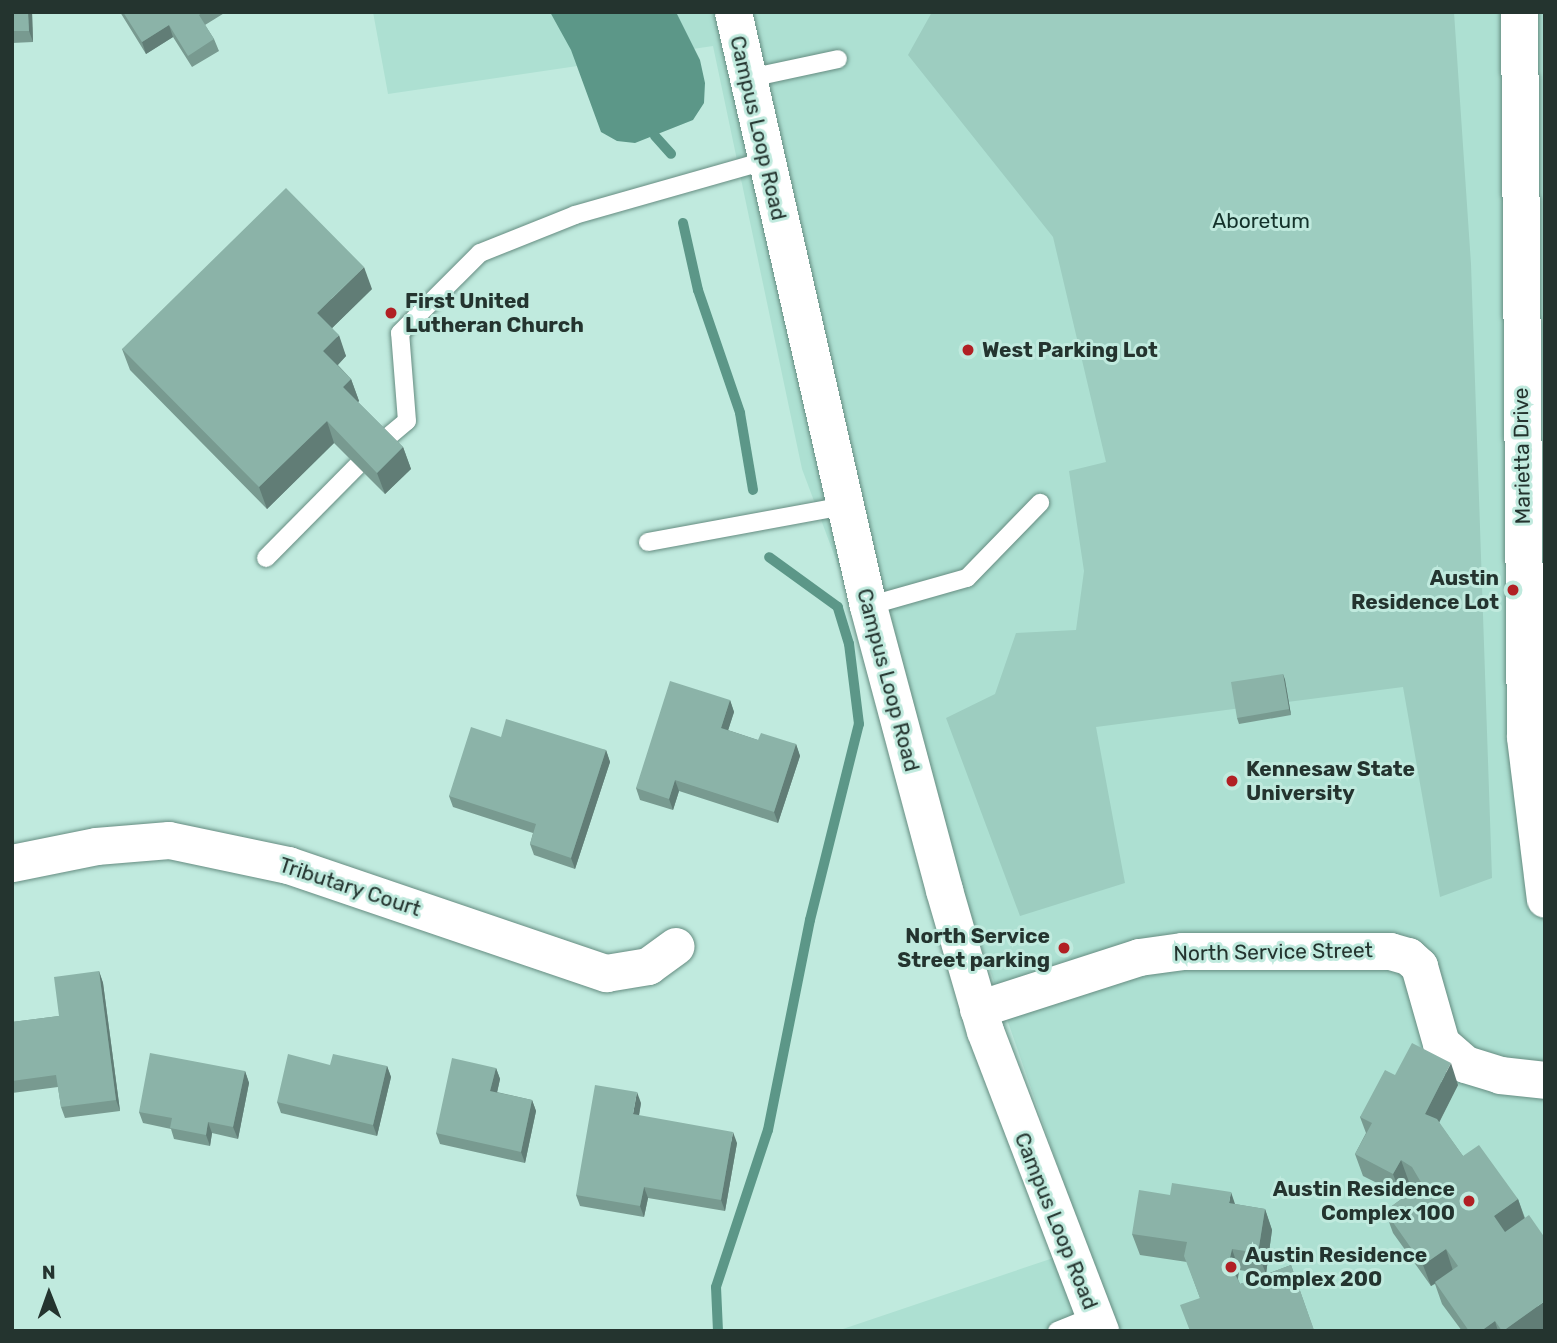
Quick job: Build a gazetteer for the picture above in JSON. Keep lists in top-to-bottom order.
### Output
{
  "streets": {
    "street": [
      "Campus Loop Road",
      "Marietta Drive",
      "Tributary Court",
      "North Service Street"
    ]
  },
  "crossings": [
    ["Campus Loop Road", "North Service Street"]
  ],
  "parks": ["Aboretum"],
  "places": [
    "First United Lutheran Church",
    "West Parking Lot",
    "Austin Residence Lot",
    "Kennesaw State University",
    "North Service Street parking",
    "Austin Residence Complex 100",
    "Austin Residence Complex 200"
  ],
  "north": "top"
}
